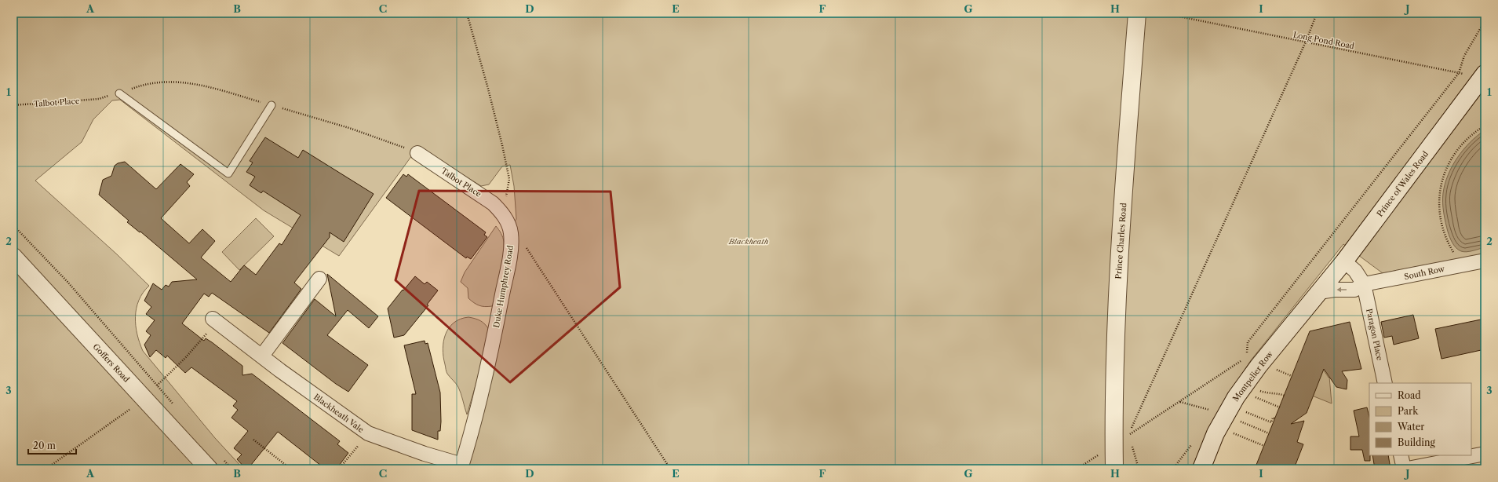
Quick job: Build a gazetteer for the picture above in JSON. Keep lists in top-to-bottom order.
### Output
{
  "streets": {
    "street": [
      "Talbot Place",
      "Prince of Wales Road",
      "Prince Charles Road",
      "South Row",
      "Duke Humphrey Road",
      "Paragon Place",
      "Goffers Road",
      "Montpelier Row",
      "Blackheath Vale"
    ],
    "path": ["Long Pond Road"]
  },
  "crossings": [
    ["Talbot Place", "Duke Humphrey Road"],
    ["Prince of Wales Road", "South Row"],
    ["Prince of Wales Road", "Montpelier Row"],
    ["South Row", "Paragon Place"],
    ["South Row", "Montpelier Row"],
    ["Duke Humphrey Road", "Blackheath Vale"]
  ],
  "parks": ["Blackheath"],
  "legend": [
    "Road",
    "Park",
    "Water",
    "Building"
  ],
  "scale_bar": "20 m",
  "grid": {
    "columns": [
      "A",
      "B",
      "C",
      "D",
      "E",
      "F",
      "G",
      "H",
      "I",
      "J"
    ],
    "rows": ["1", "2", "3"]
  }
}
